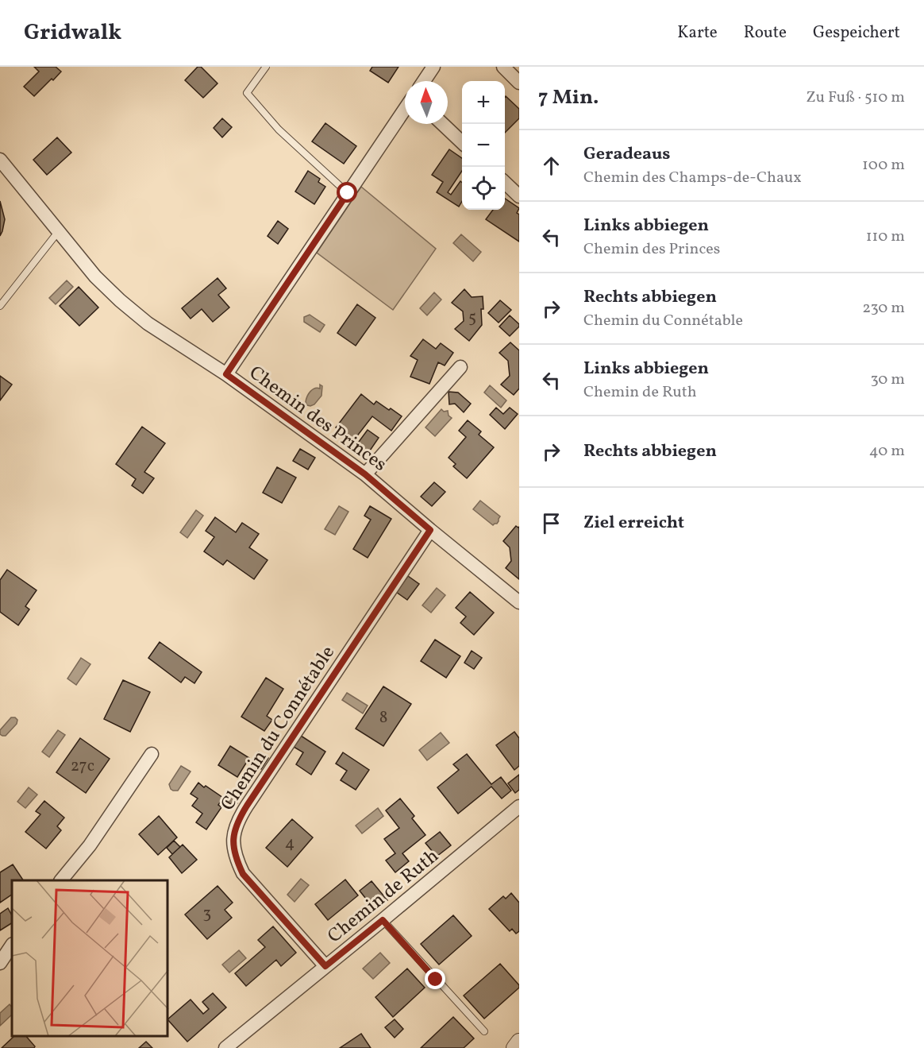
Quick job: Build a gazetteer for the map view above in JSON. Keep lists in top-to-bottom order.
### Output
{
  "streets": {
    "street": ["Chemin des Princes", "Chemin du Connétable", "Chemin de Ruth"]
  },
  "crossings": [
    ["Chemin des Princes", "Chemin du Connétable"],
    ["Chemin du Connétable", "Chemin de Ruth"]
  ],
  "house_numbers": [
    "5",
    "8",
    "27c",
    "4",
    "3"
  ],
  "north": "top",
  "page": {
    "header": "Gridwalk",
    "nav": ["Karte", "Route", "Gespeichert"],
    "heading": ["7 Min.", "Zu Fuß · 510 m"],
    "map_buttons": ["+", "−"],
    "list": [
      ["Geradeaus", "Chemin des Champs-de-Chaux", "100 m"],
      ["Links abbiegen", "Chemin des Princes", "110 m"],
      ["Rechts abbiegen", "Chemin du Connétable", "230 m"],
      ["Links abbiegen", "Chemin de Ruth", "30 m"],
      ["Rechts abbiegen", "40 m"],
      "Ziel erreicht"
    ]
  }
}
